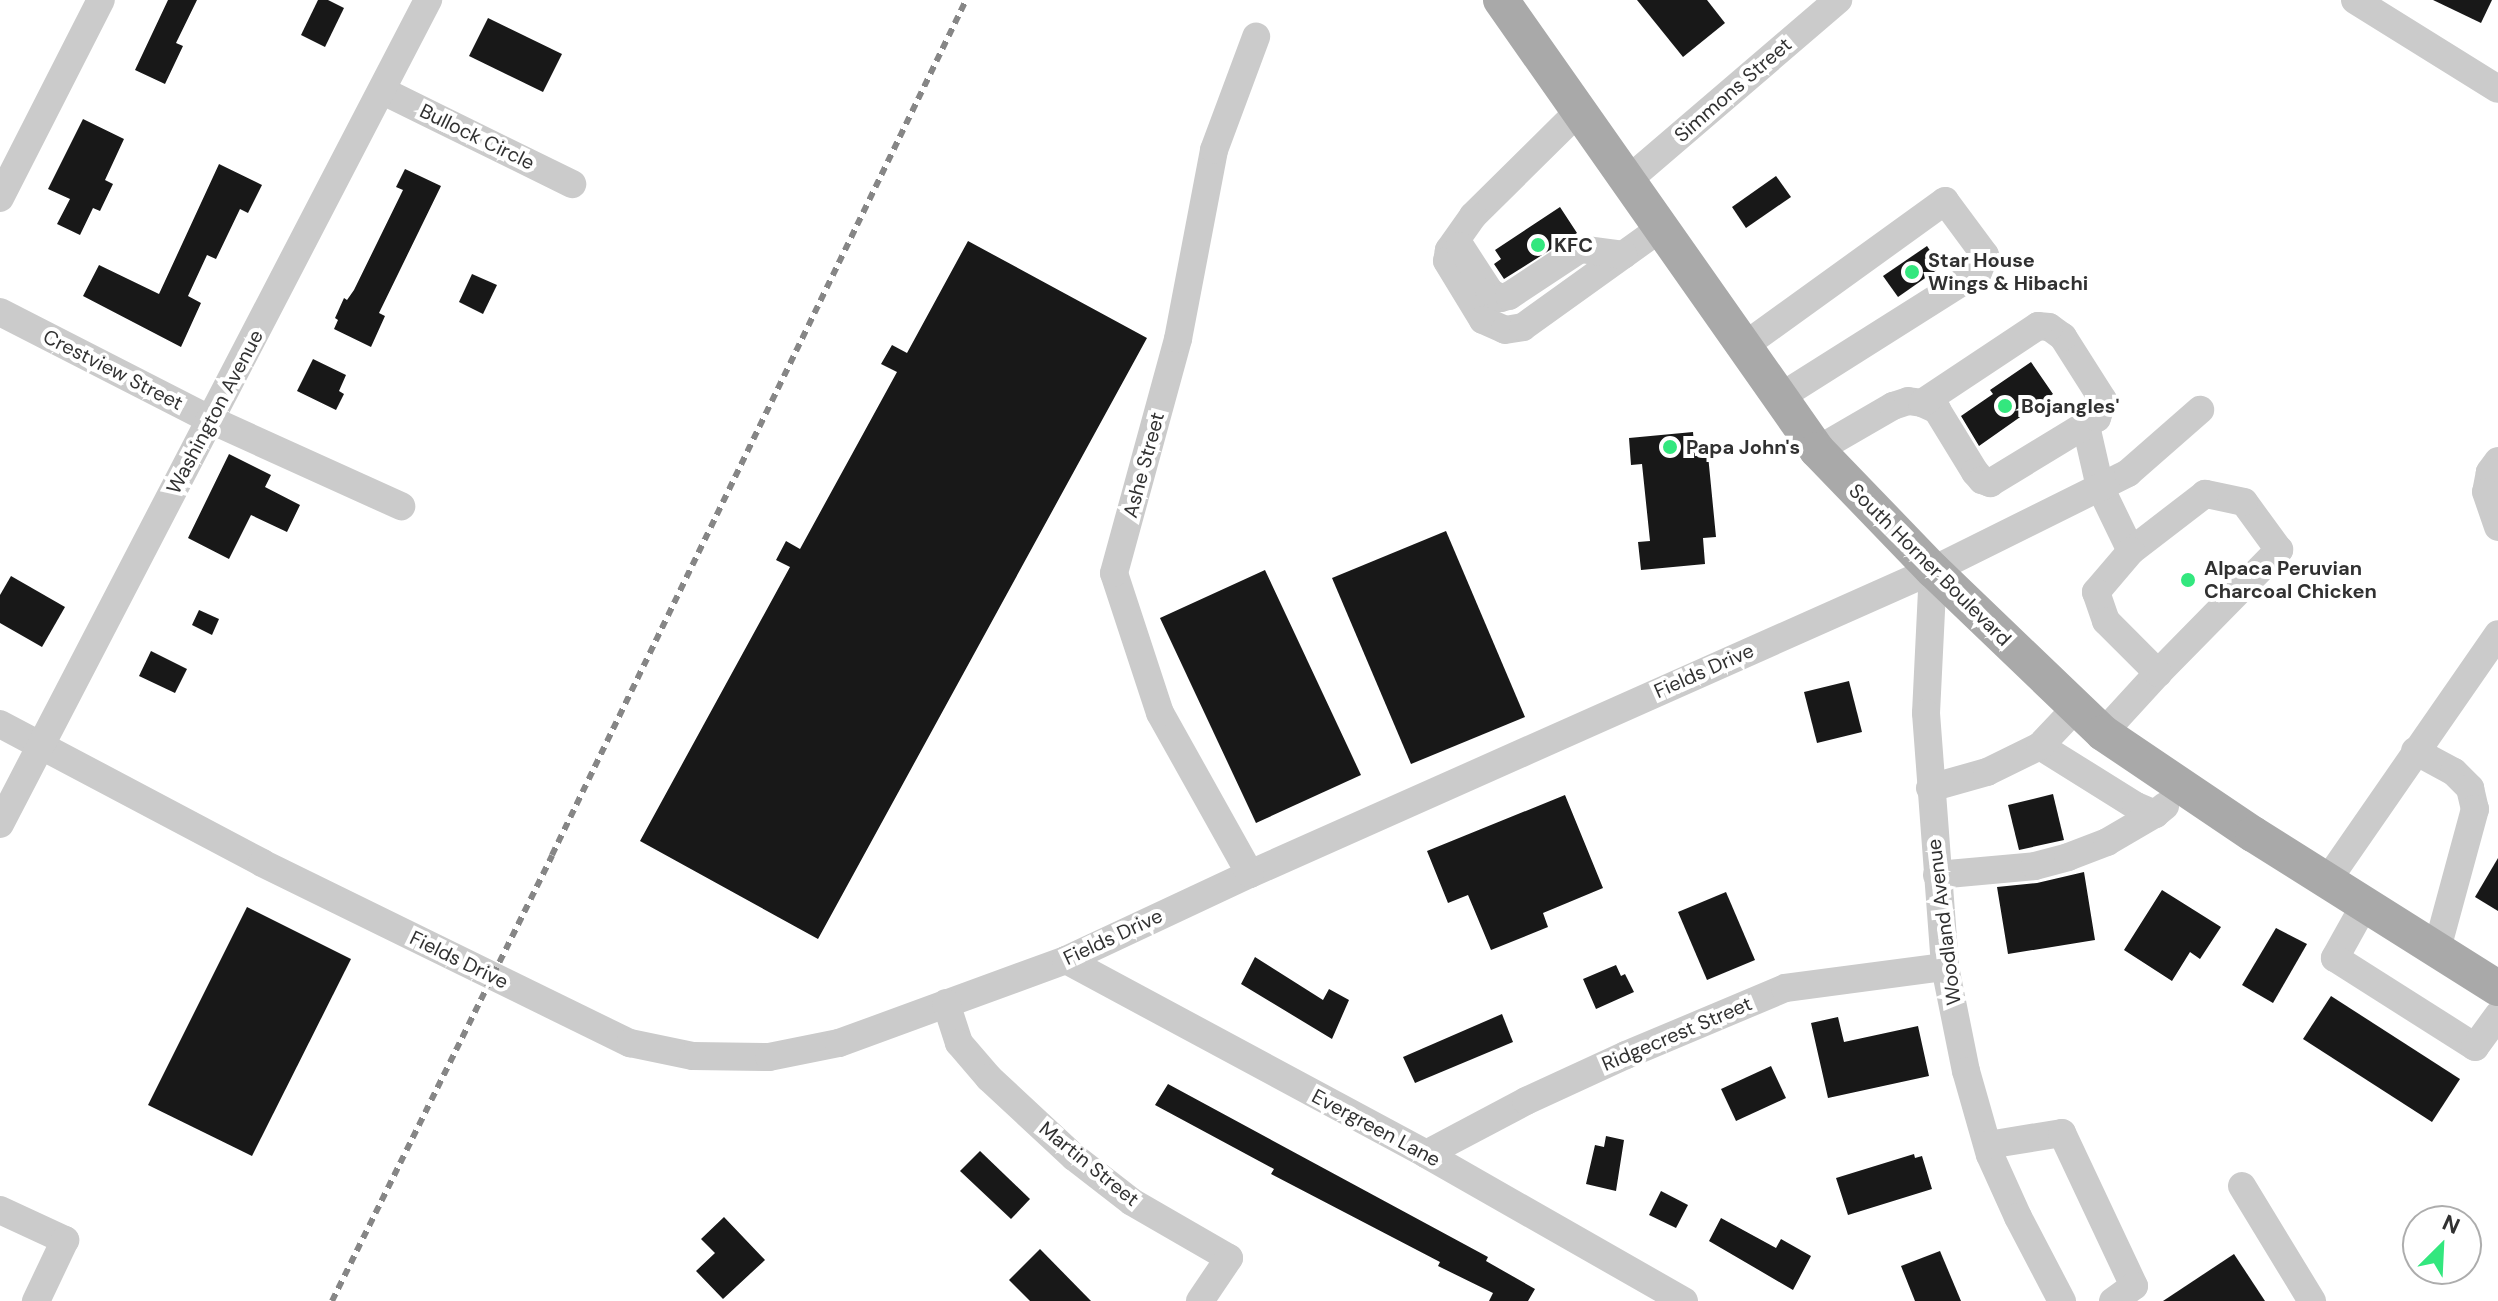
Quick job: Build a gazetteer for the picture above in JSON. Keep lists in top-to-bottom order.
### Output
{
  "streets": {
    "main road": ["South Horner Boulevard"],
    "street": [
      "Simmons Street",
      "Bullock Circle",
      "Crestview Street",
      "Washington Avenue",
      "Ashe Street",
      "Fields Drive",
      "Woodland Avenue",
      "Ridgecrest Street",
      "Evergreen Lane",
      "Martin Street"
    ]
  },
  "crossings": [
    ["Simmons Street", "South Horner Boulevard"],
    ["Bullock Circle", "Washington Avenue"],
    ["Crestview Street", "Washington Avenue"],
    ["Washington Avenue", "Fields Drive"],
    ["Ashe Street", "Fields Drive"],
    ["South Horner Boulevard", "Fields Drive"],
    ["South Horner Boulevard", "Woodland Avenue"],
    ["Fields Drive", "Woodland Avenue"],
    ["Fields Drive", "Evergreen Lane"],
    ["Fields Drive", "Martin Street"],
    ["Woodland Avenue", "Ridgecrest Street"],
    ["Ridgecrest Street", "Evergreen Lane"]
  ],
  "places": [
    "KFC",
    "Star House Wings & Hibachi",
    "Bojangles'",
    "Papa John's",
    "Alpaca Peruvian Charcoal Chicken"
  ],
  "north": "top right"
}
